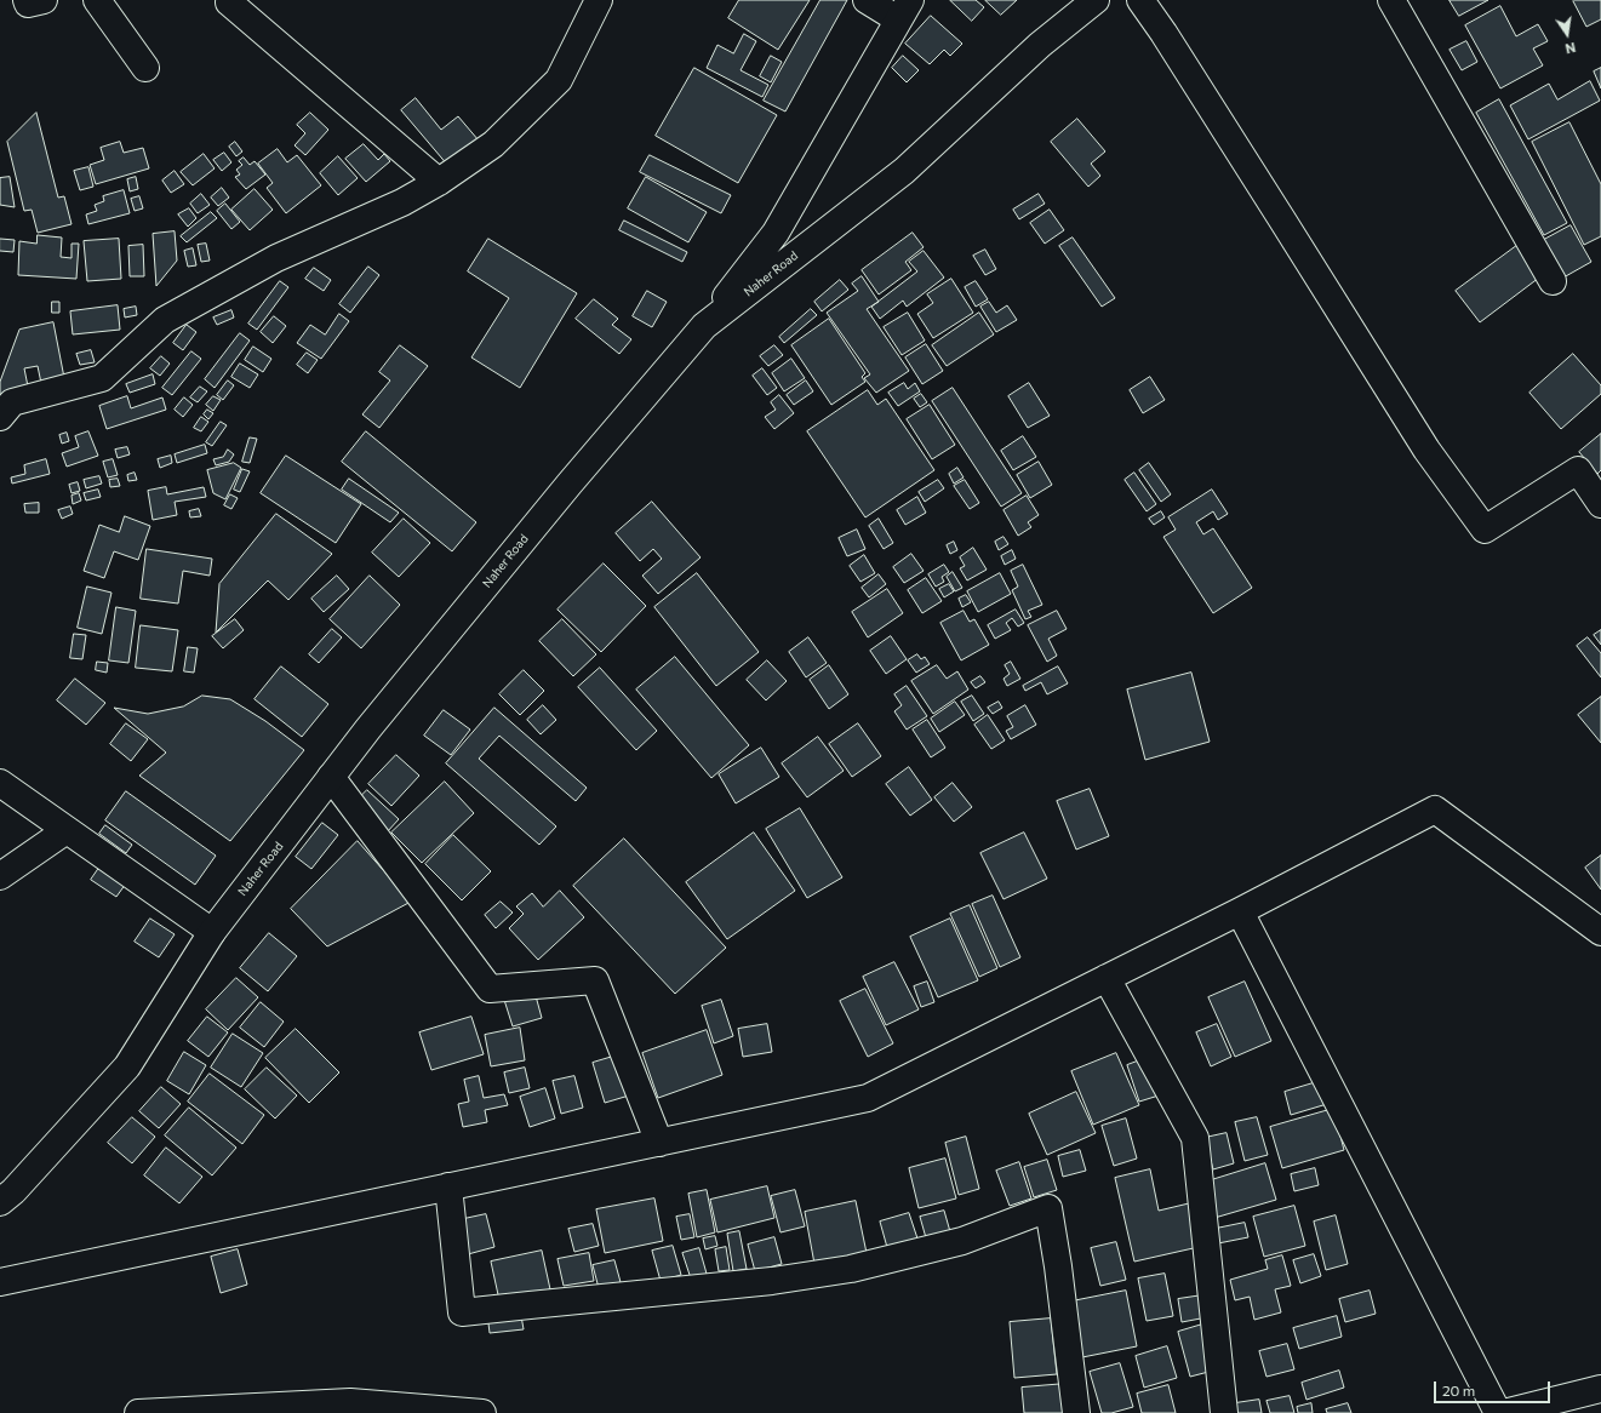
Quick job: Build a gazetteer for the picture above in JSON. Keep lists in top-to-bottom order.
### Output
{
  "streets": {
    "street": ["Naher Road"]
  },
  "scale_bar": "20 m",
  "north": "bottom"
}
